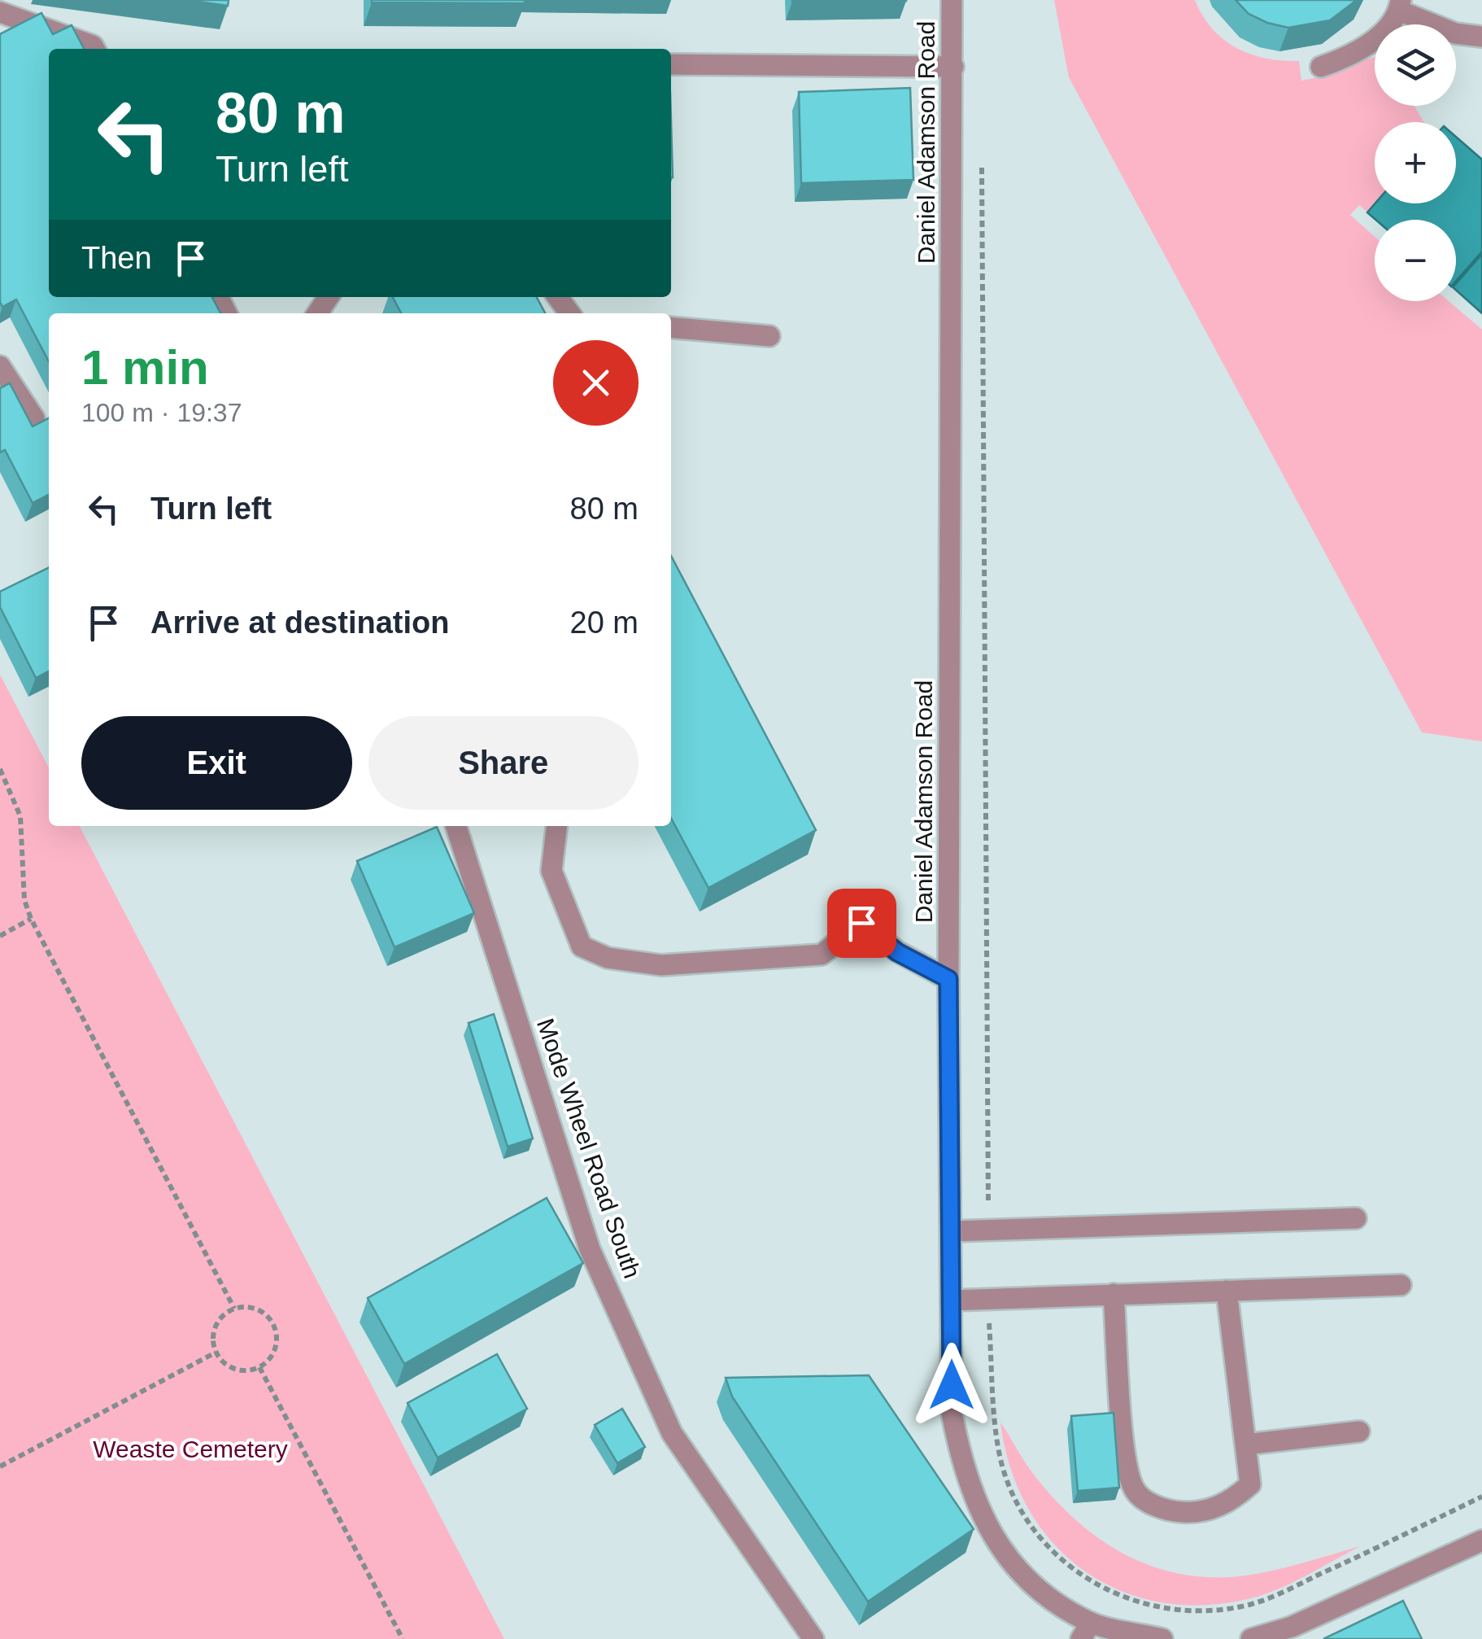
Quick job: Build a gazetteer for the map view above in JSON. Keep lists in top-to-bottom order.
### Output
{
  "streets": {
    "street": ["Daniel Adamson Road", "Mode Wheel Road South"]
  },
  "parks": ["Weaste Cemetery"],
  "page": {
    "map_buttons": ["+", "−"],
    "turn": ["80 m", "Turn left"],
    "then": "Then",
    "heading": ["1 min", "100 m · 19:37"],
    "list": [
      {
        "name": "Turn left",
        "value": "80 m"
      },
      {
        "name": "Arrive at destination",
        "value": "20 m"
      }
    ],
    "buttons": ["Exit", "Share"]
  }
}
